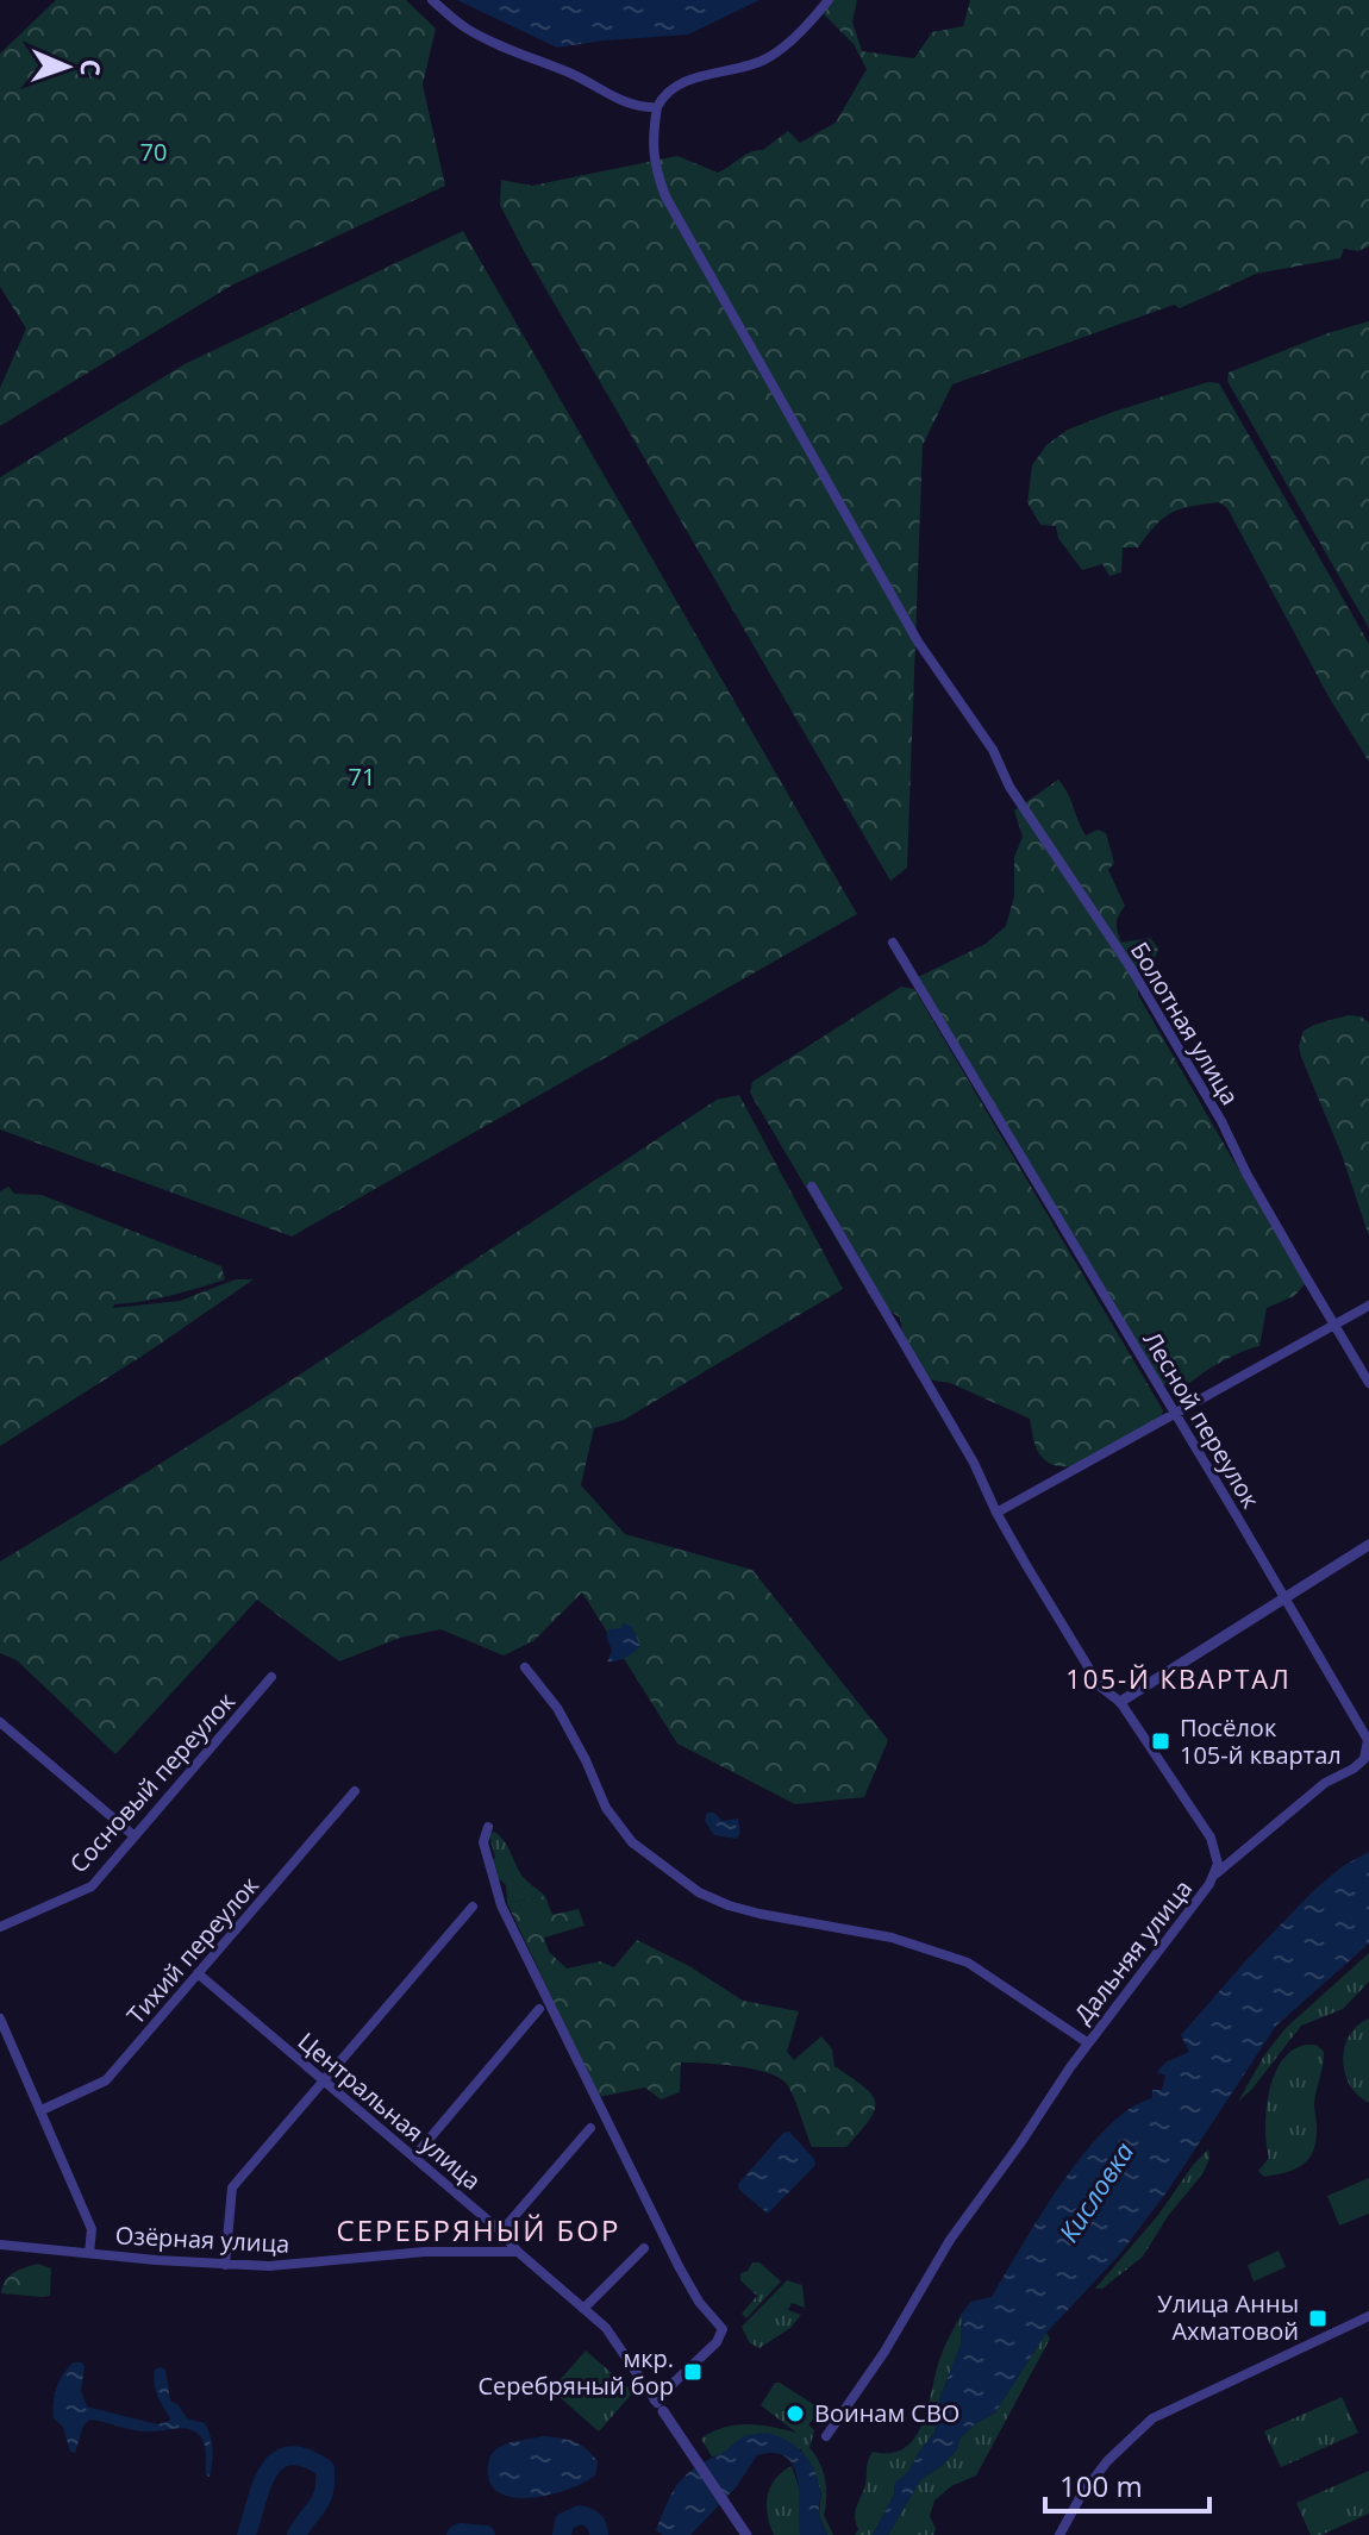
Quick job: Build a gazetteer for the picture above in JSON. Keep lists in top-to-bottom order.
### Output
{
  "streets": {
    "street": [
      "Болотная улица",
      "Лесной переулок",
      "Сосновый переулок",
      "Тихий переулок",
      "Дальняя улица",
      "Центральная улица",
      "Озёрная улица"
    ]
  },
  "crossings": [
    ["Лесной переулок", "Дальняя улица"],
    ["Тихий переулок", "Центральная улица"],
    ["Центральная улица", "Озёрная улица"]
  ],
  "districts": ["105-Й КВАРТАЛ", "СЕРЕБРЯНЫЙ БОР"],
  "water": ["Кисловка"],
  "parks": ["70", "71"],
  "places": {
    "transit": ["Посёлок 105-й квартал", "Улица Анны Ахматовой", "мкр. Серебряный бор"],
    "other": ["Воинам СВО"]
  },
  "scale_bar": "100 m",
  "north": "right"
}
